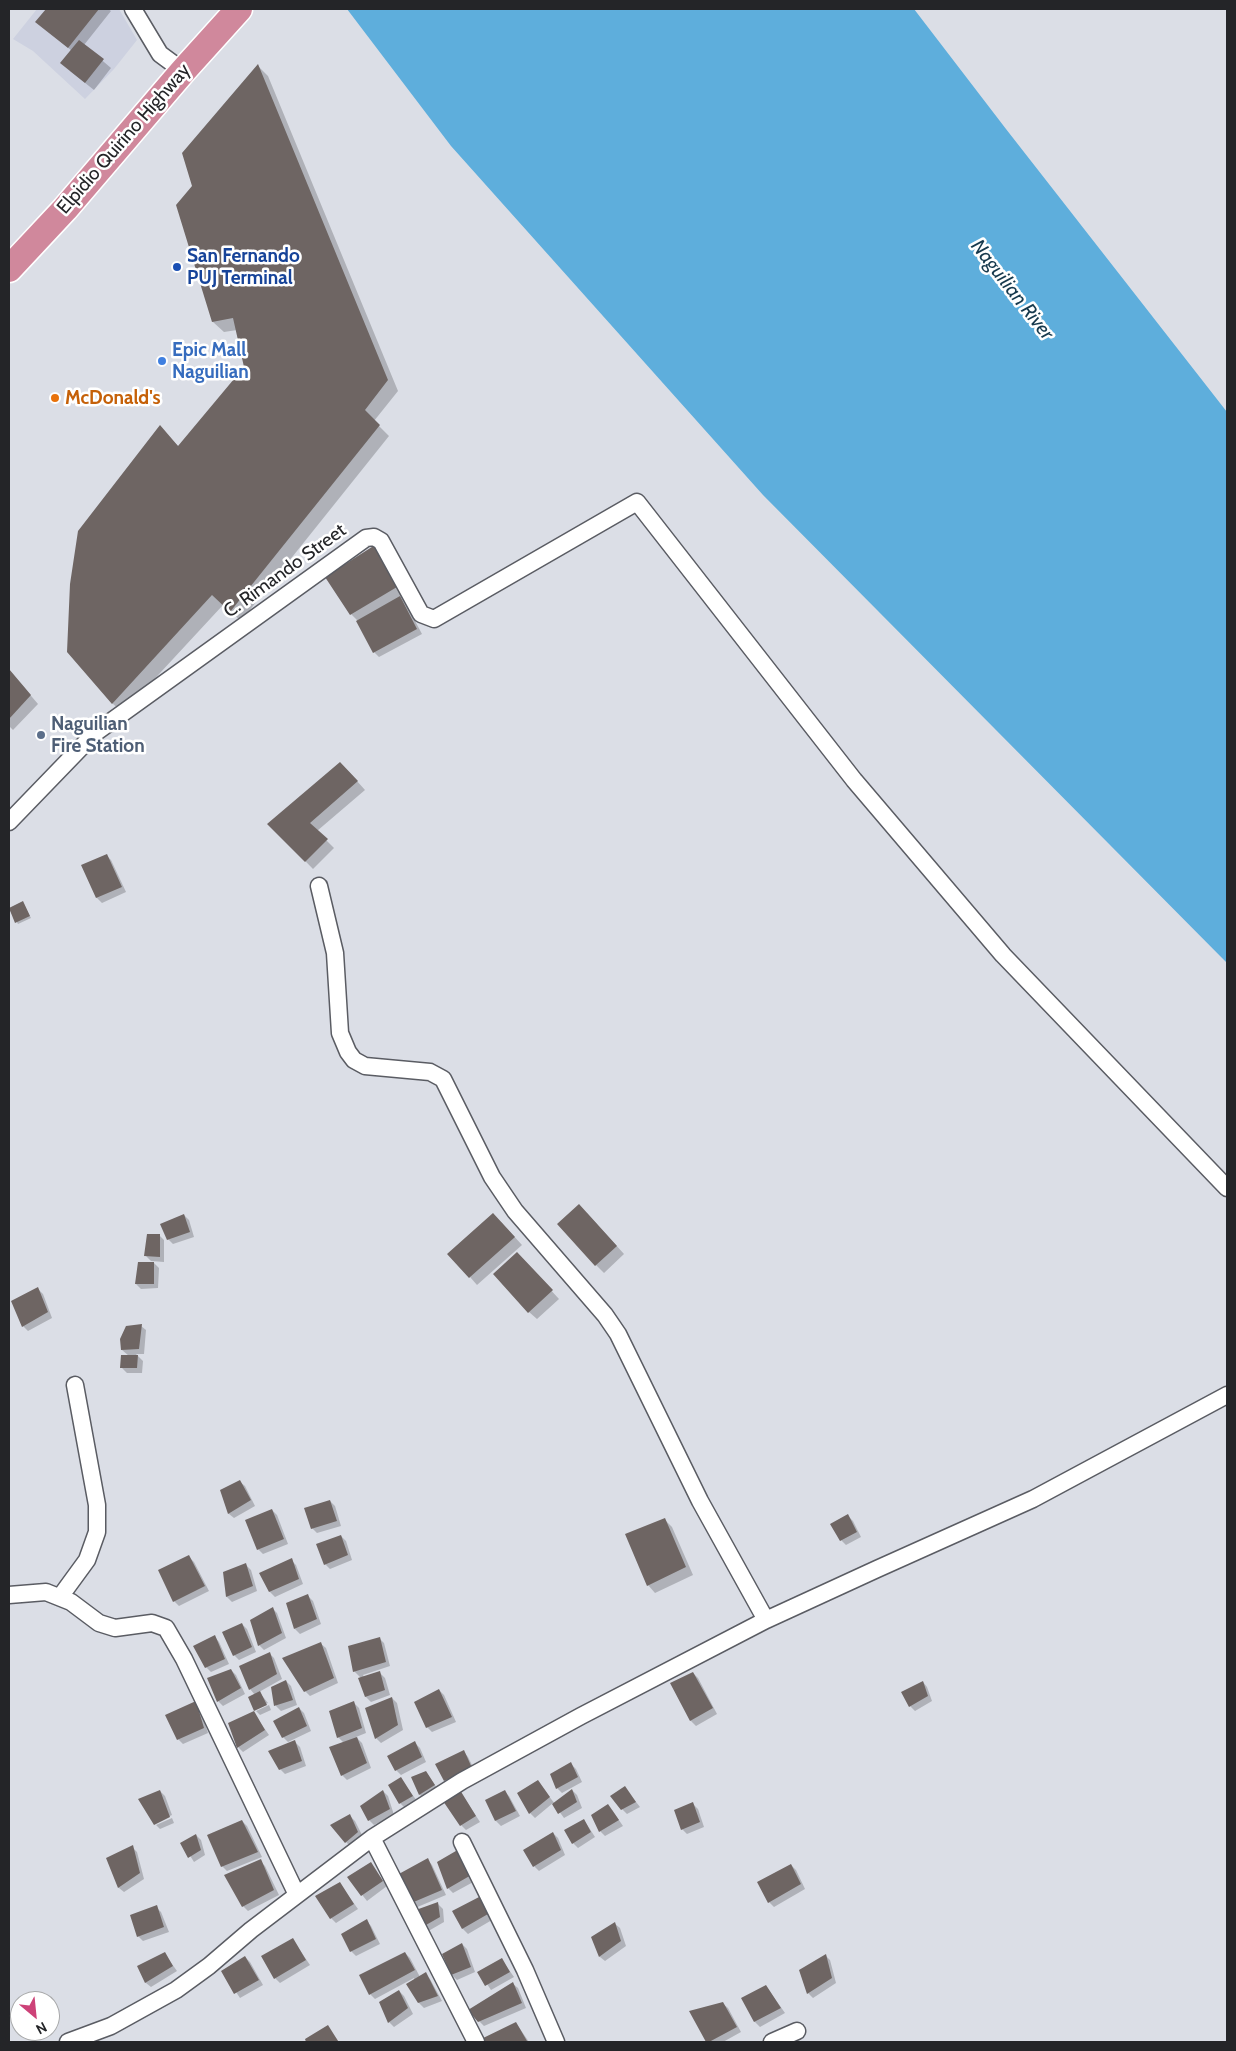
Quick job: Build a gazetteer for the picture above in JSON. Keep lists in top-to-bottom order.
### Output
{
  "streets": {
    "highway": ["Elpidio Quirino Highway"],
    "street": ["C. Rimando Street"]
  },
  "water": ["Naguilian River"],
  "places": [
    "San Fernando PUJ Terminal",
    "Epic Mall Naguilian",
    "McDonald's",
    "Naguilian Fire Station"
  ],
  "north": "bottom right"
}
